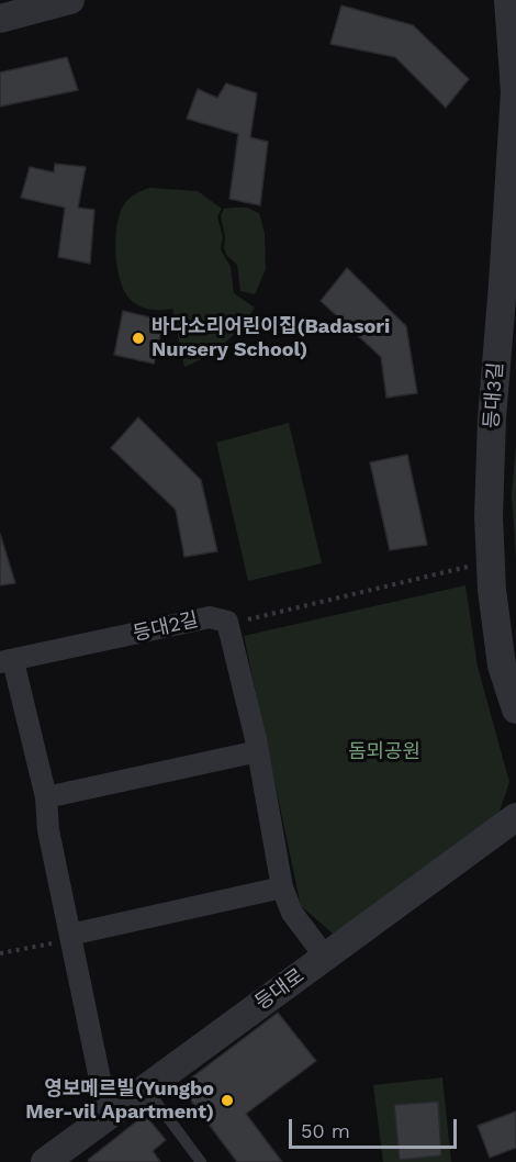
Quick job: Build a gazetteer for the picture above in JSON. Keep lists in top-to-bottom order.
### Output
{
  "streets": {
    "street": ["등대3길", "등대2길", "등대로"]
  },
  "crossings": [
    ["등대2길", "등대로"]
  ],
  "parks": ["돔뫼공원"],
  "places": ["바다소리어린이집(Badasori Nursery School)", "영보메르빌(Yungbo Mer-vil Apartment)"],
  "scale_bar": "50 m"
}
